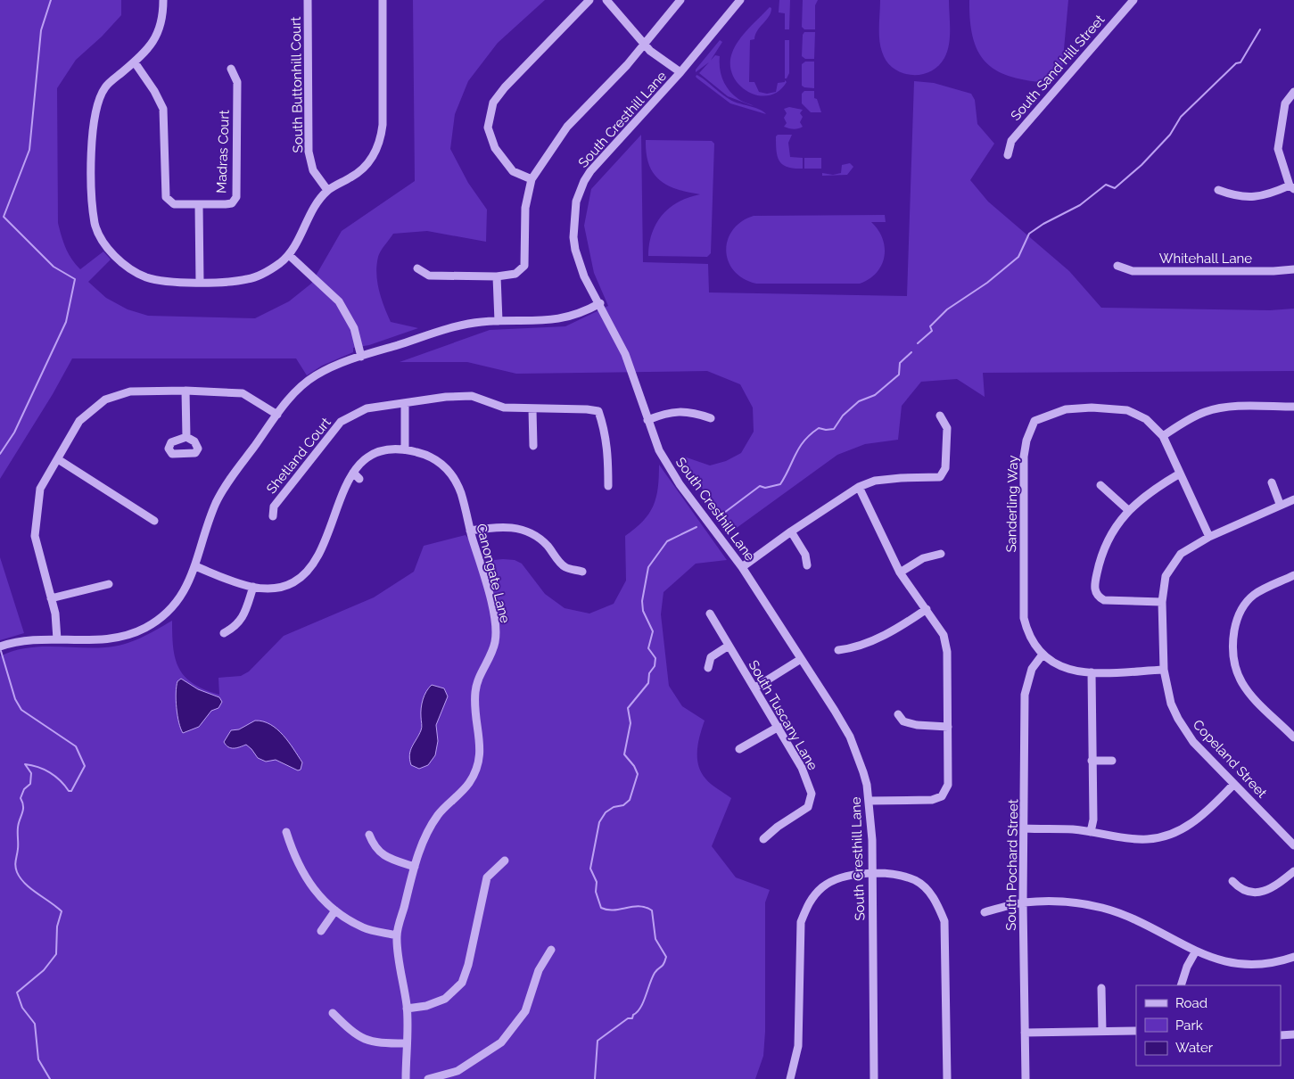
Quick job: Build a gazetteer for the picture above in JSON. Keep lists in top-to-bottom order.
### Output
{
  "streets": {
    "street": [
      "South Sand Hill Street",
      "South Buttonhill Court",
      "South Cresthill Lane",
      "Madras Court",
      "Whitehall Lane",
      "Shetland Court",
      "Sanderling Way",
      "Canongate Lane",
      "South Tuscany Lane",
      "Copeland Street",
      "South Pochard Street"
    ]
  },
  "crossings": [
    ["Sanderling Way", "Copeland Street"],
    ["Sanderling Way", "South Pochard Street"]
  ],
  "legend": ["Road", "Park", "Water"]
}
